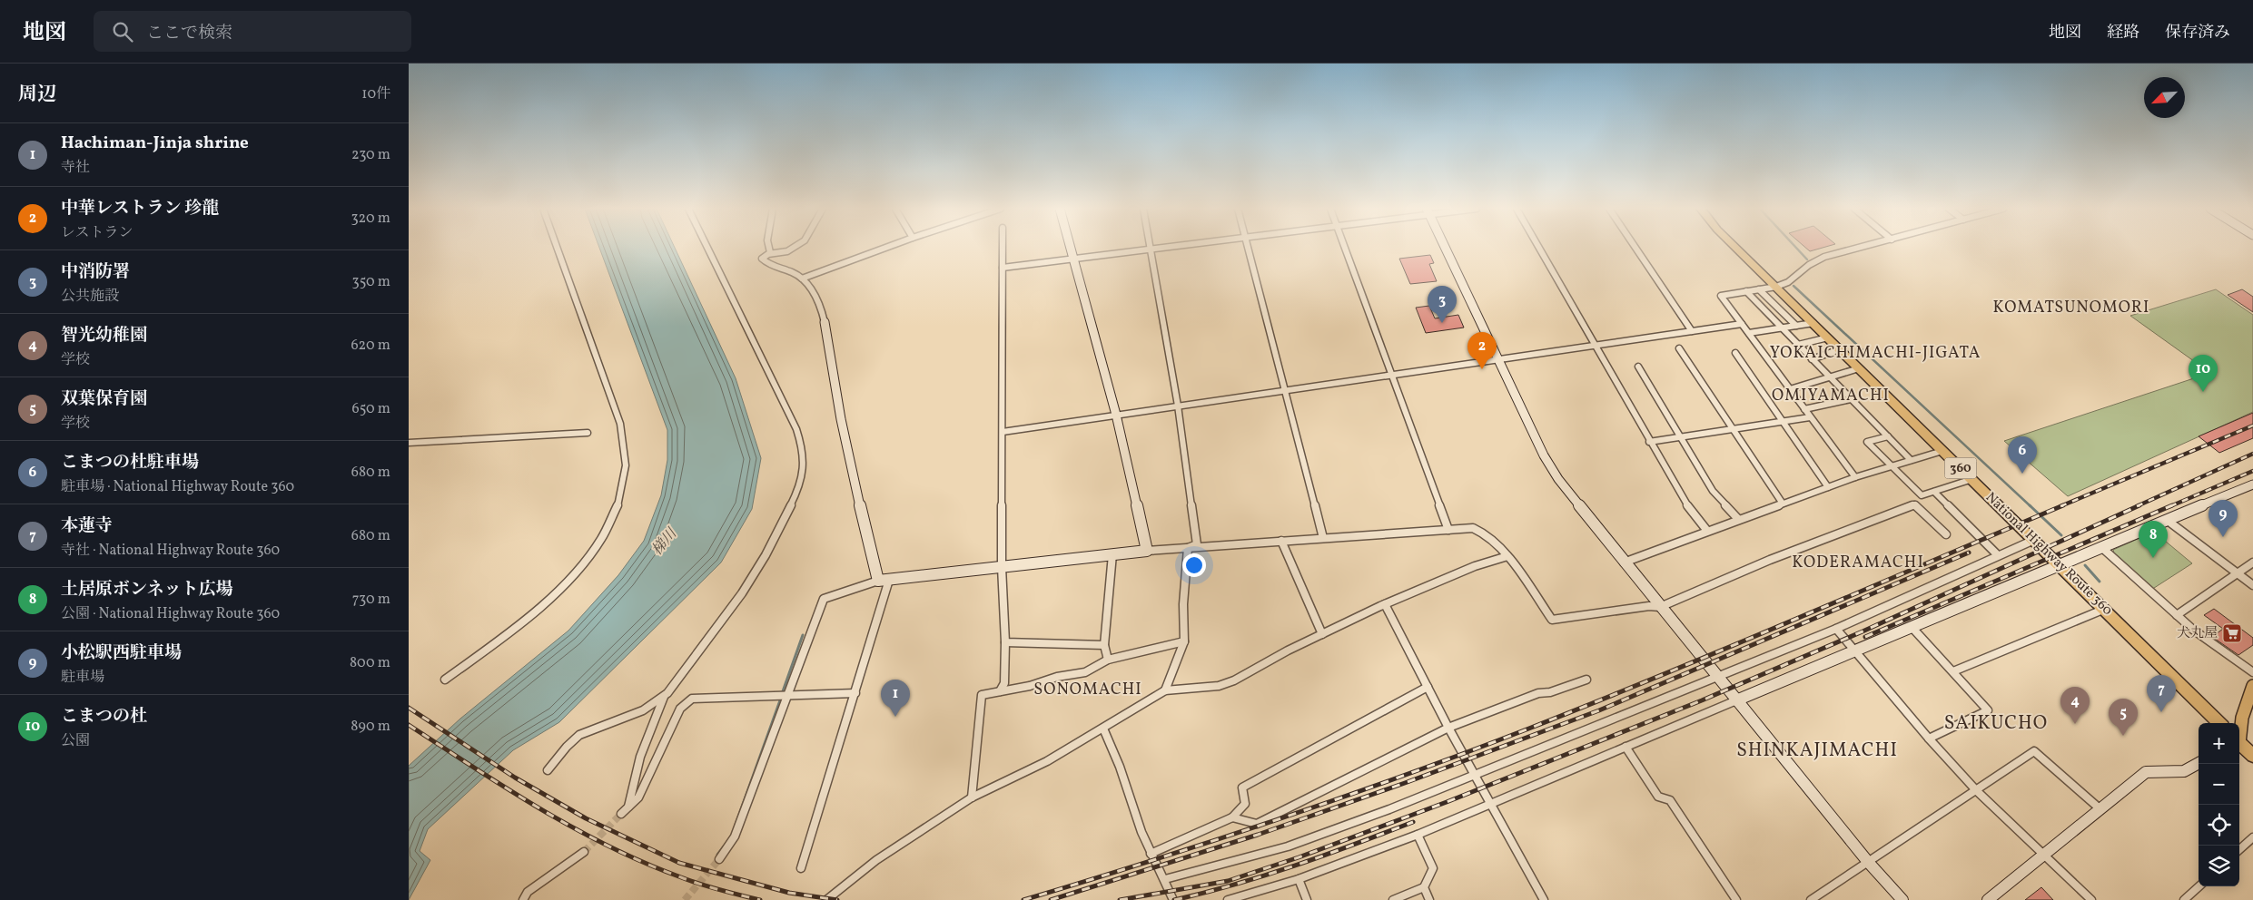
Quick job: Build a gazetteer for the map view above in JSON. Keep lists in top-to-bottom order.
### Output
{
  "streets": {
    "highway": ["360", "National Highway Route 360"]
  },
  "districts": [
    "KOMATSUNOMORI",
    "YOKAICHIMACHI-JIGATA",
    "OMIYAMACHI",
    "KODERAMACHI",
    "SONOMACHI",
    "SAIKUCHO",
    "SHINKAJIMACHI"
  ],
  "water": ["梯川"],
  "places": {
    "supermarket": ["犬丸屋"]
  },
  "north": "bottom left",
  "page": {
    "header": "地図",
    "search": "ここで検索",
    "nav": ["地図", "経路", "保存済み"],
    "heading": ["周辺", "10件"],
    "list": [
      {
        "mark": "1",
        "name": "Hachiman-Jinja shrine",
        "note": "寺社",
        "value": "230 m"
      },
      {
        "mark": "2",
        "name": "中華レストラン 珍龍",
        "note": "レストラン",
        "value": "320 m"
      },
      {
        "mark": "3",
        "name": "中消防署",
        "note": "公共施設",
        "value": "350 m"
      },
      {
        "mark": "4",
        "name": "智光幼稚園",
        "note": "学校",
        "value": "620 m"
      },
      {
        "mark": "5",
        "name": "双葉保育園",
        "note": "学校",
        "value": "650 m"
      },
      {
        "mark": "6",
        "name": "こまつの杜駐車場",
        "note": "駐車場 · National Highway Route 360",
        "value": "680 m"
      },
      {
        "mark": "7",
        "name": "本蓮寺",
        "note": "寺社 · National Highway Route 360",
        "value": "680 m"
      },
      {
        "mark": "8",
        "name": "土居原ボンネット広場",
        "note": "公園 · National Highway Route 360",
        "value": "730 m"
      },
      {
        "mark": "9",
        "name": "小松駅西駐車場",
        "note": "駐車場",
        "value": "800 m"
      },
      {
        "mark": "10",
        "name": "こまつの杜",
        "note": "公園",
        "value": "890 m"
      }
    ],
    "pins": [
      "3",
      "2",
      "10",
      "6",
      "9",
      "8",
      "7",
      "1",
      "4",
      "5"
    ],
    "map_buttons": ["+", "−"]
  }
}
